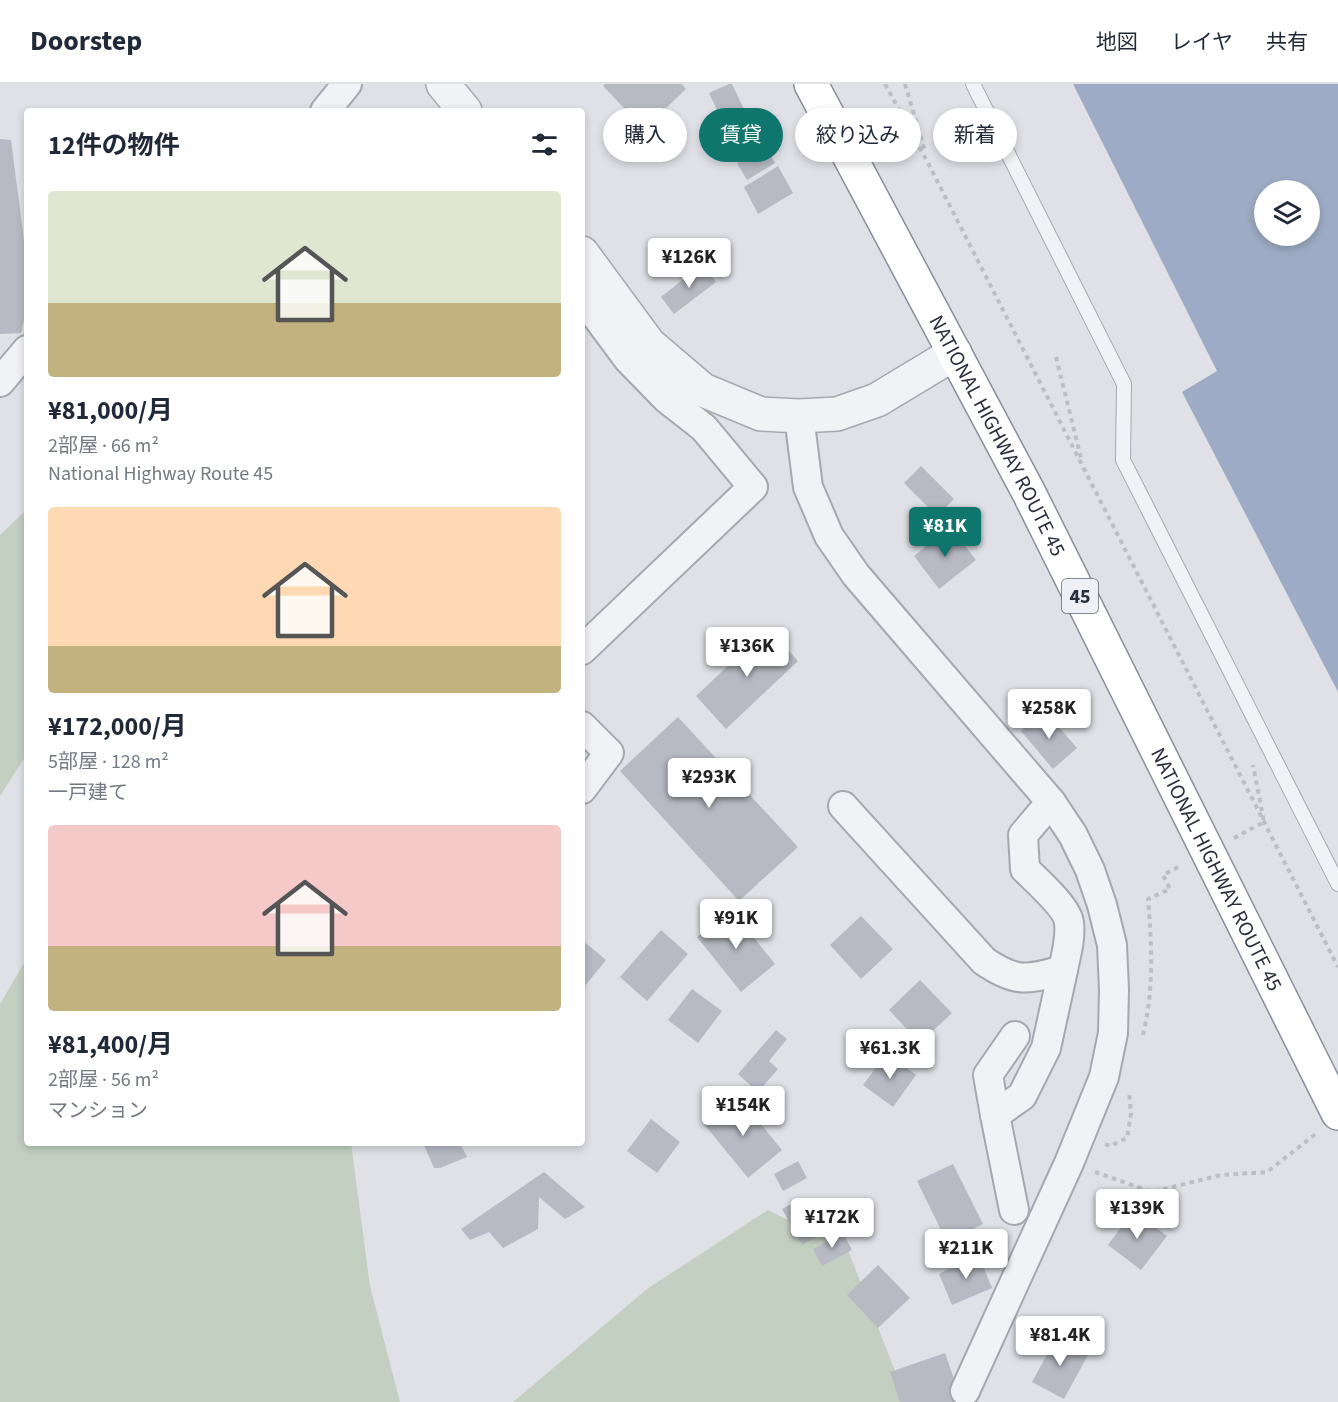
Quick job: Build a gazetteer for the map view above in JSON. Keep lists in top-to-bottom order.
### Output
{
  "streets": {
    "highway": ["NATIONAL HIGHWAY ROUTE 45", "45"]
  },
  "page": {
    "header": "Doorstep",
    "nav": ["地図", "レイヤ", "共有"],
    "chip": [
      "購入",
      "賃貸",
      "絞り込み",
      "新着"
    ],
    "heading": "12件の物件",
    "list": [
      {
        "name": "¥81,000/月",
        "note": "2部屋 · 66 m² · National Highway Route 45"
      },
      {
        "name": "¥172,000/月",
        "note": "5部屋 · 128 m² · 一戸建て"
      },
      {
        "name": "¥81,400/月",
        "note": "2部屋 · 56 m² · マンション"
      }
    ],
    "price": [
      "¥126K",
      "¥81K",
      "¥136K",
      "¥258K",
      "¥293K",
      "¥91K",
      "¥61.3K",
      "¥154K",
      "¥139K",
      "¥172K",
      "¥211K",
      "¥81.4K"
    ]
  }
}
